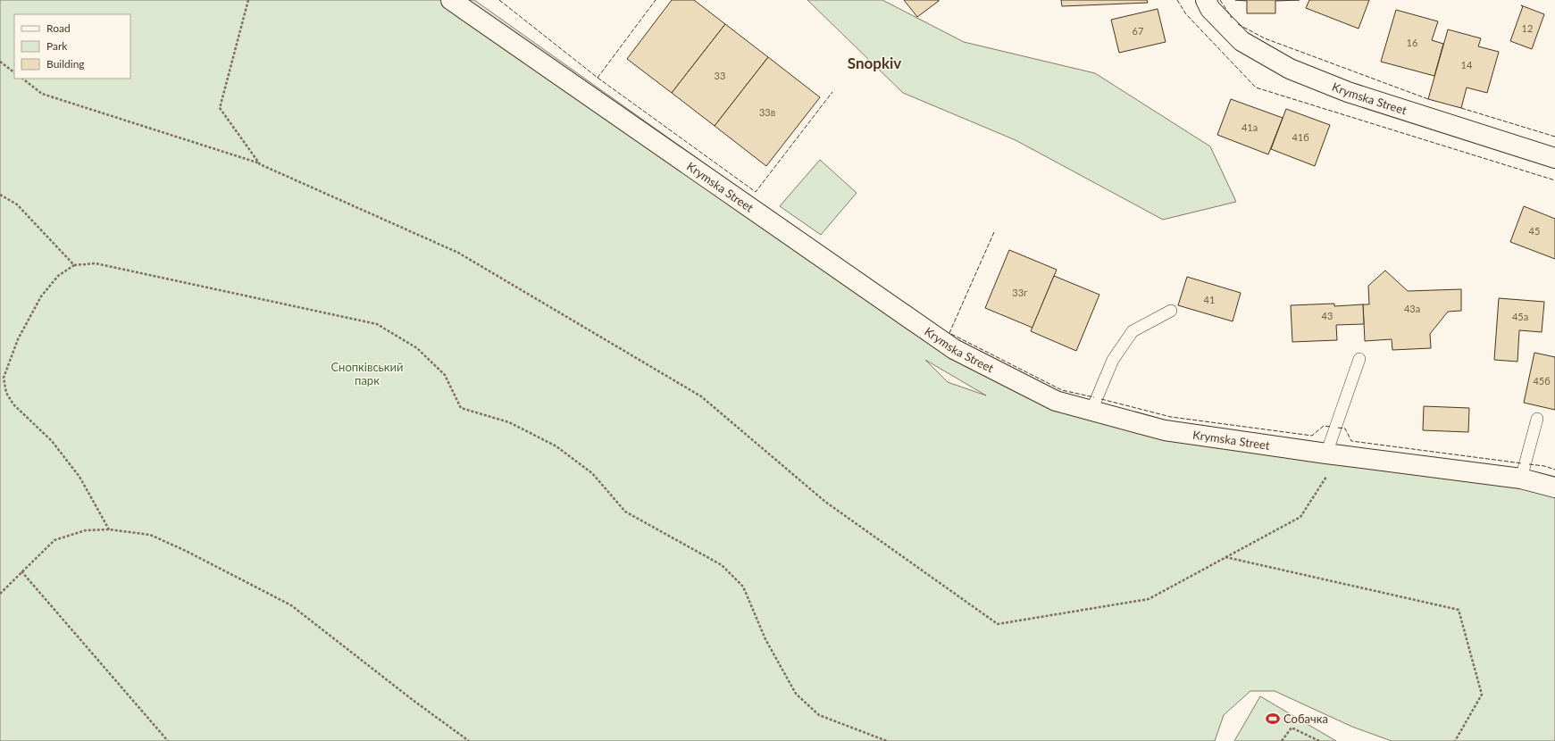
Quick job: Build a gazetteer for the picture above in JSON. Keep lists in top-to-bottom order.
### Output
{
  "streets": {
    "street": ["Krymska Street"]
  },
  "districts": ["Snopkiv"],
  "parks": ["Снопківський парк"],
  "places": {
    "sports": ["Собачка"]
  },
  "house_numbers": [
    "12",
    "67",
    "16",
    "14",
    "33",
    "33в",
    "41а",
    "41б",
    "45",
    "33г",
    "41",
    "43а",
    "43",
    "45а",
    "45б"
  ],
  "legend": ["Road", "Park", "Building"]
}
